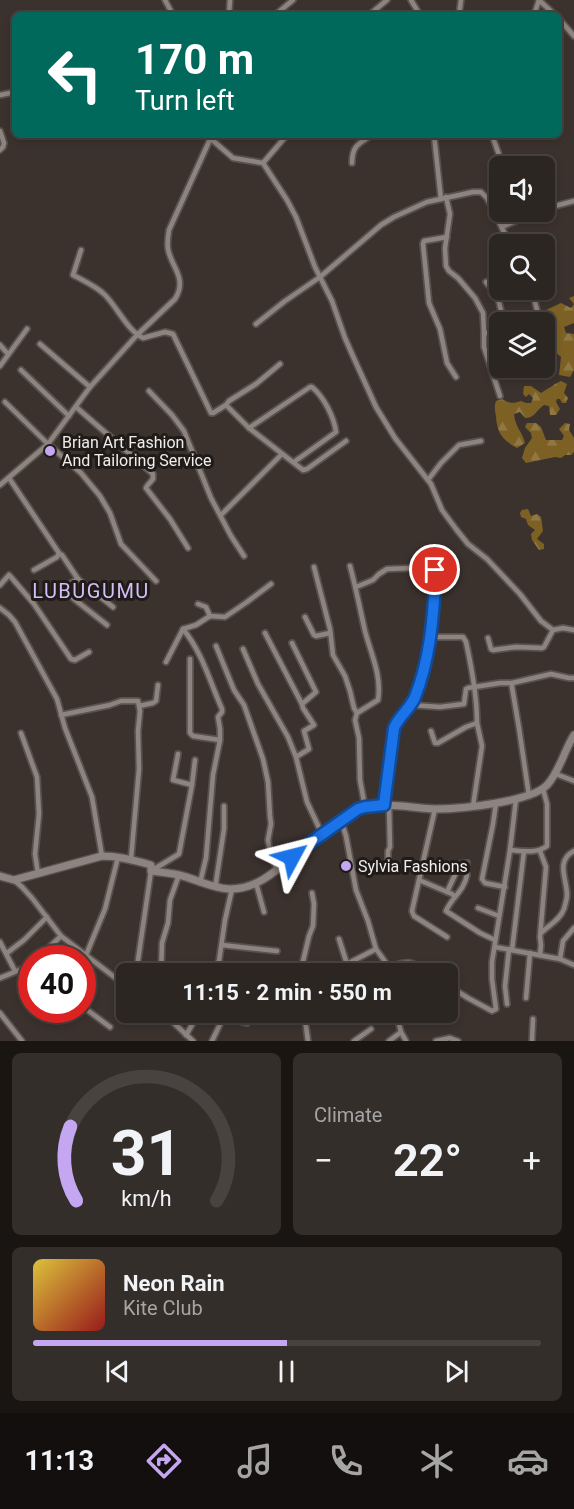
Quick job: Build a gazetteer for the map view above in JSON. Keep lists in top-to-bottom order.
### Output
{
  "districts": ["LUBUGUMU"],
  "places": ["Brian Art Fashion And Tailoring Service", "Sylvia Fashions"],
  "page": {
    "turn": ["170 m", "Turn left"],
    "limit": "40",
    "trip": "11:15 · 2 min · 550 m",
    "tile": "Climate",
    "heat": ["−", "22°", "+"],
    "song": ["Neon Rain", "Kite Club"],
    "tabs": "11:13",
    "gauge": ["31", "km/h"]
  }
}
